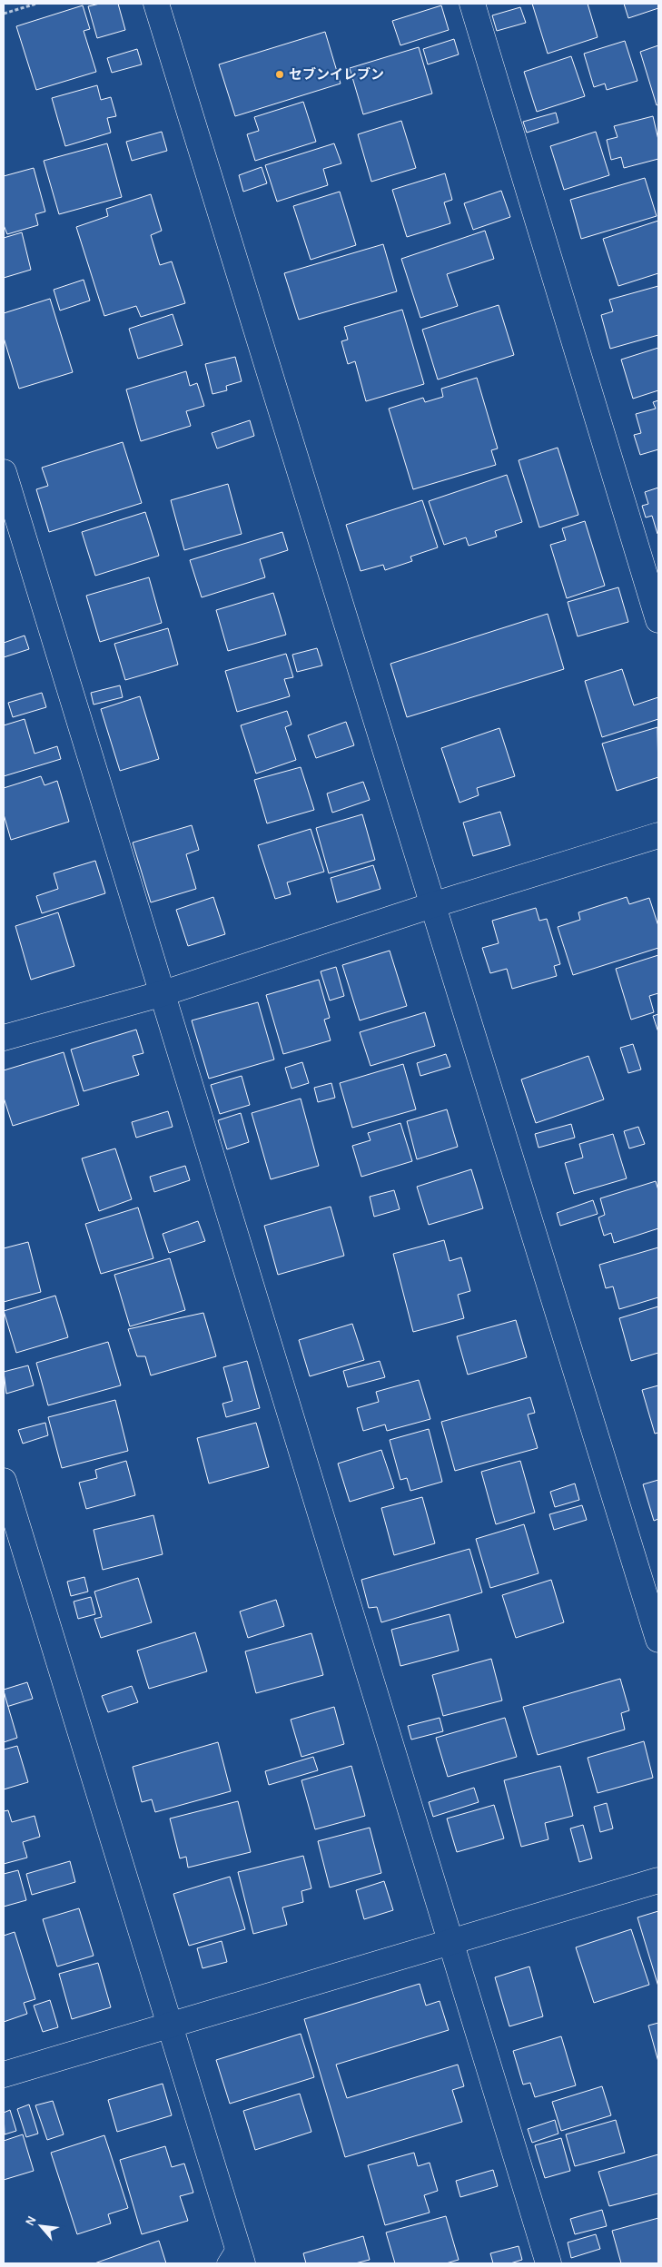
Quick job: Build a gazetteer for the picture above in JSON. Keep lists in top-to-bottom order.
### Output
{
  "places": ["セブンイレブン"],
  "north": "top left"
}
